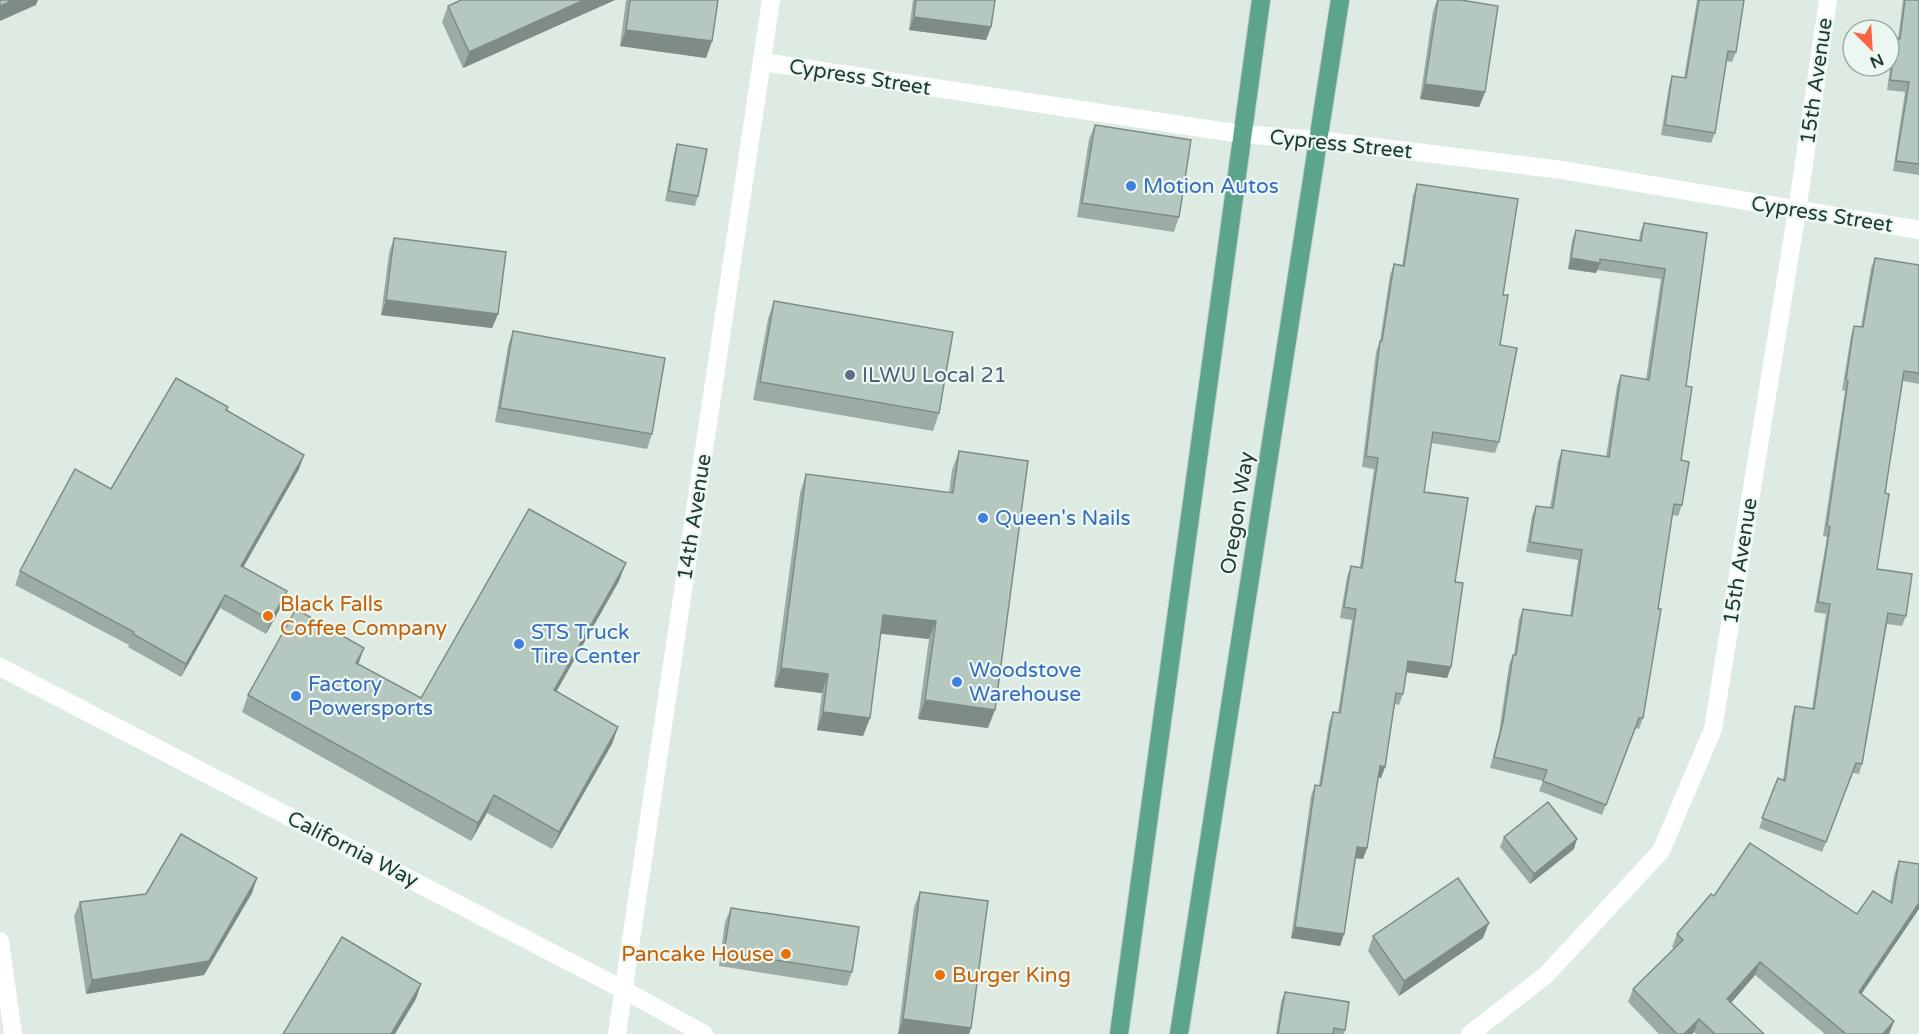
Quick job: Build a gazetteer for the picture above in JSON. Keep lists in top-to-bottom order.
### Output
{
  "streets": {
    "main road": ["Oregon Way"],
    "street": [
      "Cypress Street",
      "15th Avenue",
      "14th Avenue",
      "California Way"
    ]
  },
  "crossings": [
    ["Cypress Street", "15th Avenue"],
    ["Cypress Street", "Oregon Way"],
    ["Cypress Street", "14th Avenue"],
    ["14th Avenue", "California Way"]
  ],
  "places": [
    "Motion Autos",
    "ILWU Local 21",
    "Queen's Nails",
    "Black Falls Coffee Company",
    "STS Truck Tire Center",
    "Woodstove Warehouse",
    "Factory Powersports",
    "Pancake House",
    "Burger King"
  ],
  "north": "bottom right"
}
